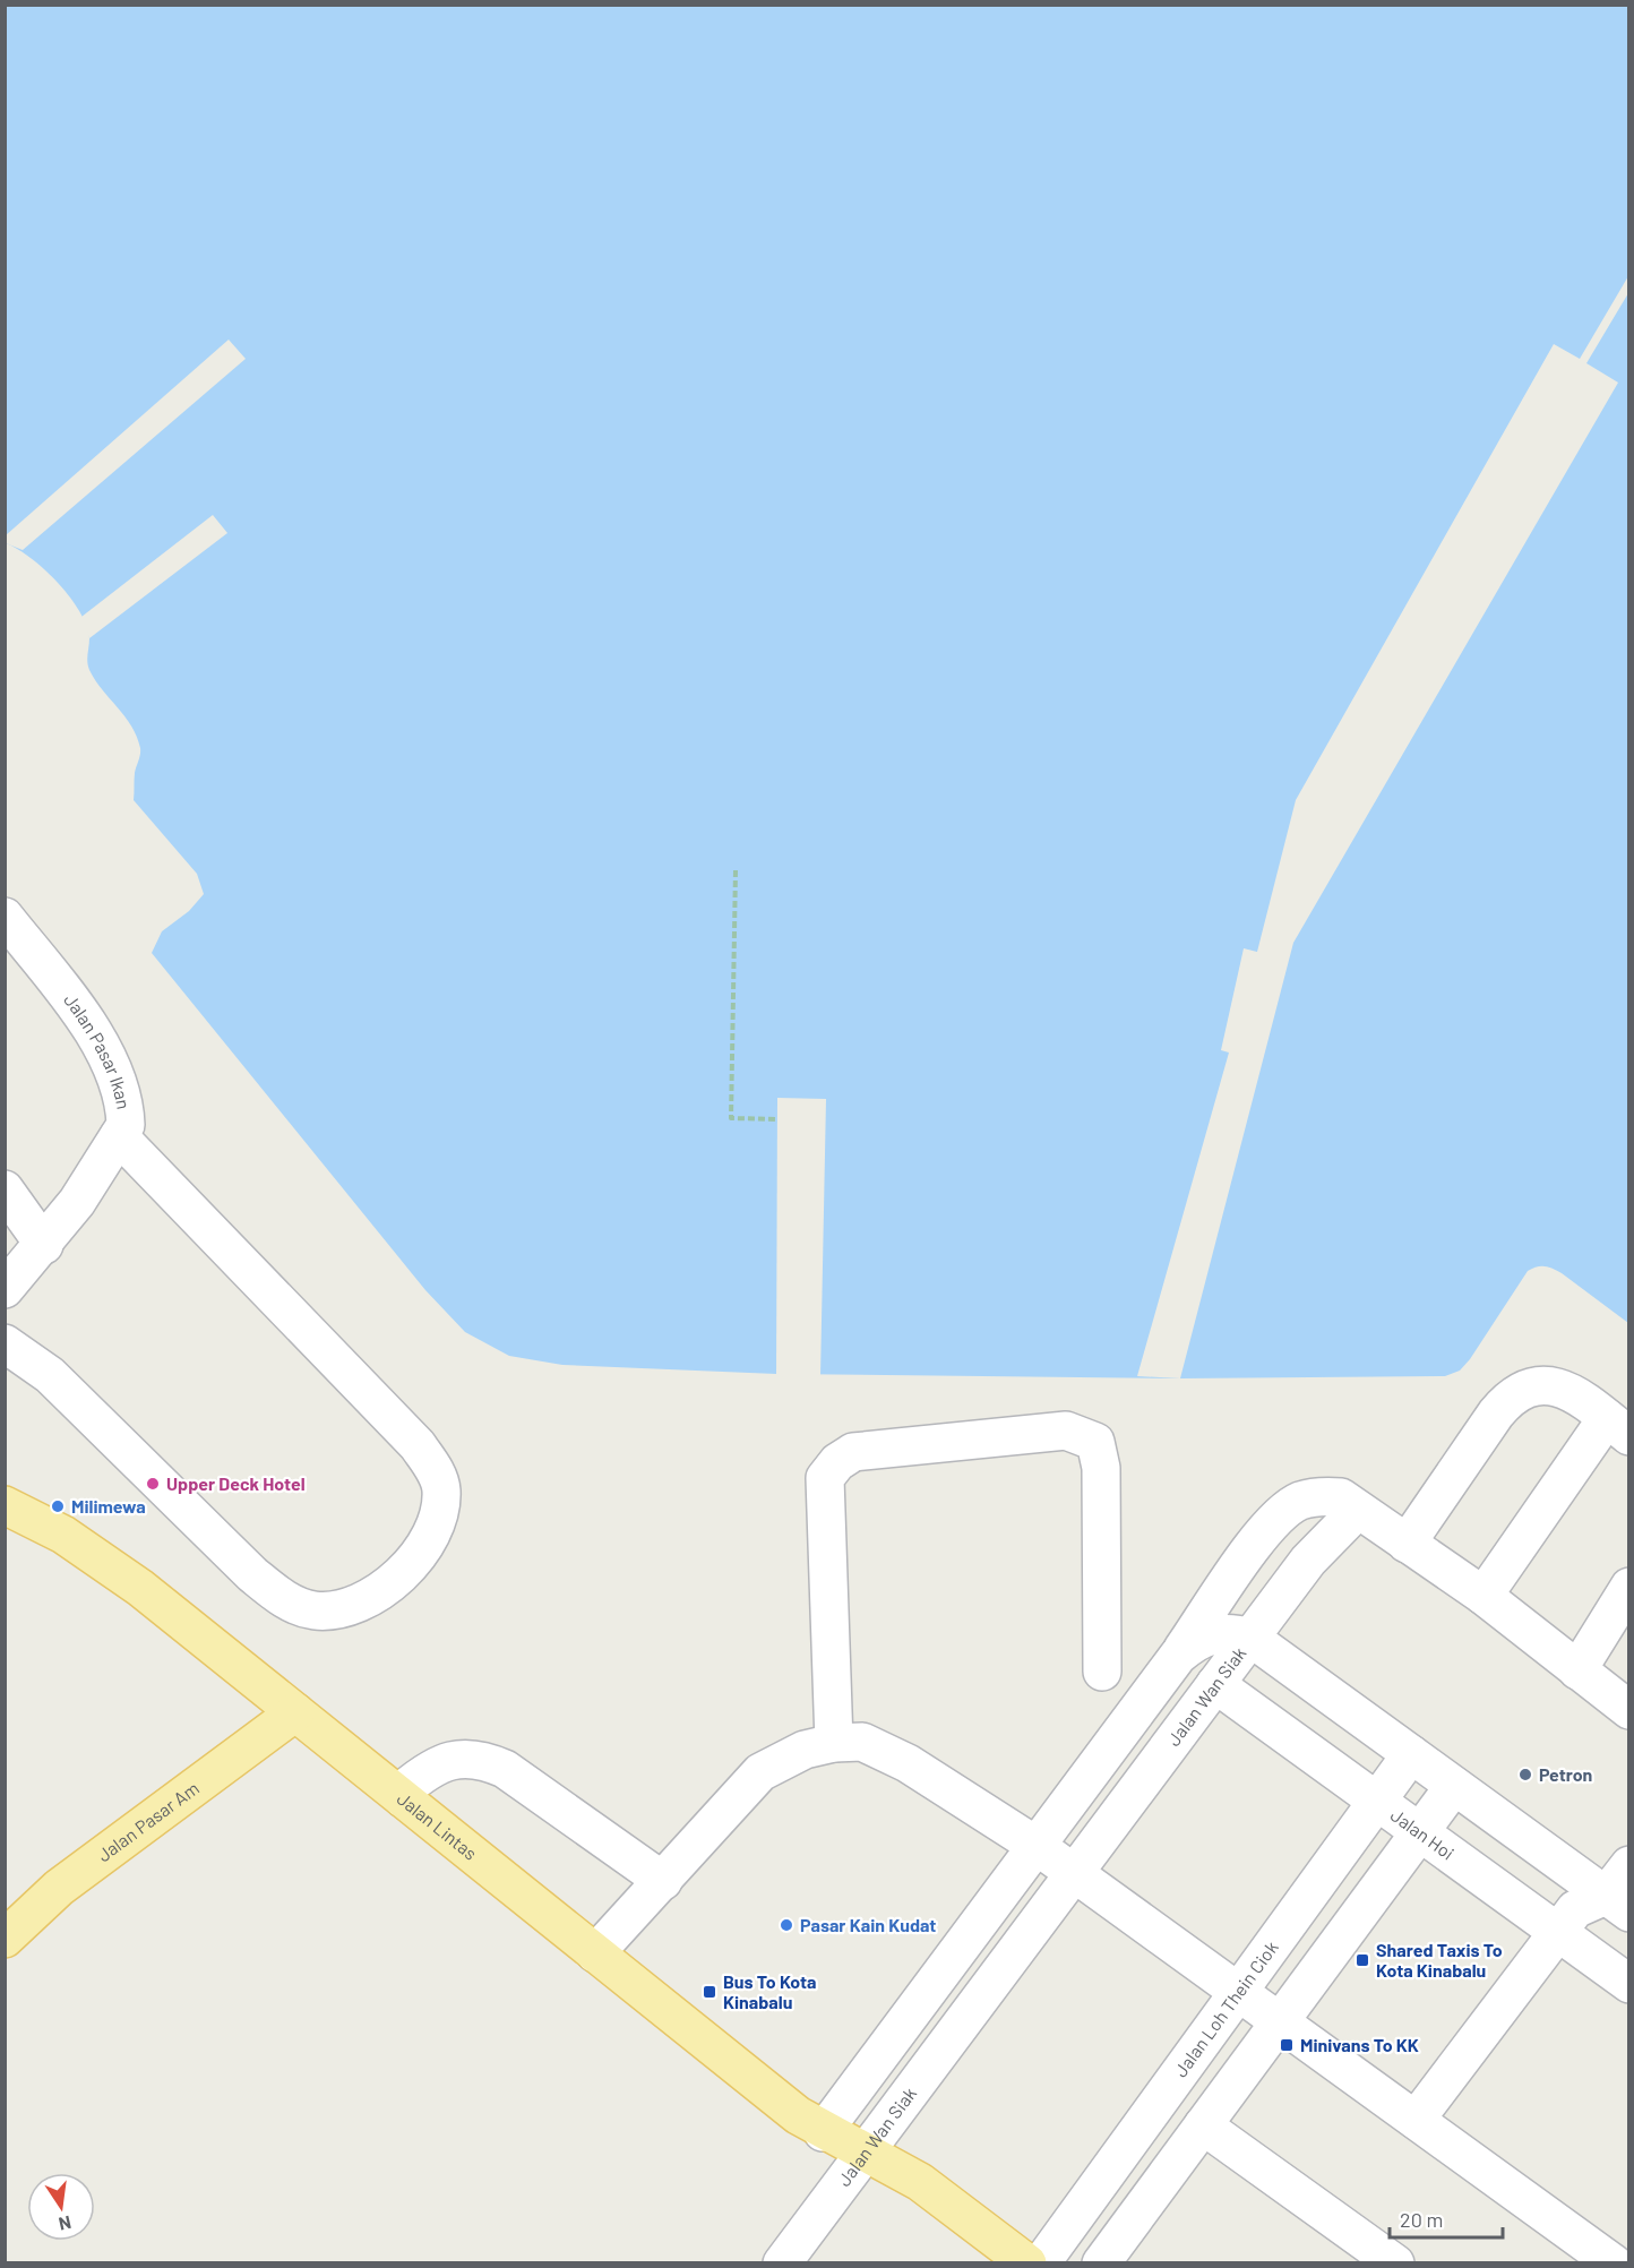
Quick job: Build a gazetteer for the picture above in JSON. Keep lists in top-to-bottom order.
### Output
{
  "streets": {
    "main road": ["Jalan Pasar Am", "Jalan Lintas"],
    "street": [
      "Jalan Pasar Ikan",
      "Jalan Wan Siak",
      "Jalan Hoi",
      "Jalan Loh Thein Ciok"
    ]
  },
  "crossings": [
    ["Jalan Wan Siak", "Jalan Lintas"],
    ["Jalan Wan Siak", "Jalan Hoi"],
    ["Jalan Pasar Am", "Jalan Lintas"],
    ["Jalan Lintas", "Jalan Loh Thein Ciok"],
    ["Jalan Hoi", "Jalan Loh Thein Ciok"]
  ],
  "places": {
    "other": [
      "Upper Deck Hotel",
      "Milimewa",
      "Petron",
      "Pasar Kain Kudat"
    ],
    "transit": ["Shared Taxis To Kota Kinabalu", "Bus To Kota Kinabalu", "Minivans To KK"]
  },
  "scale_bar": "20 m",
  "north": "bottom"
}
